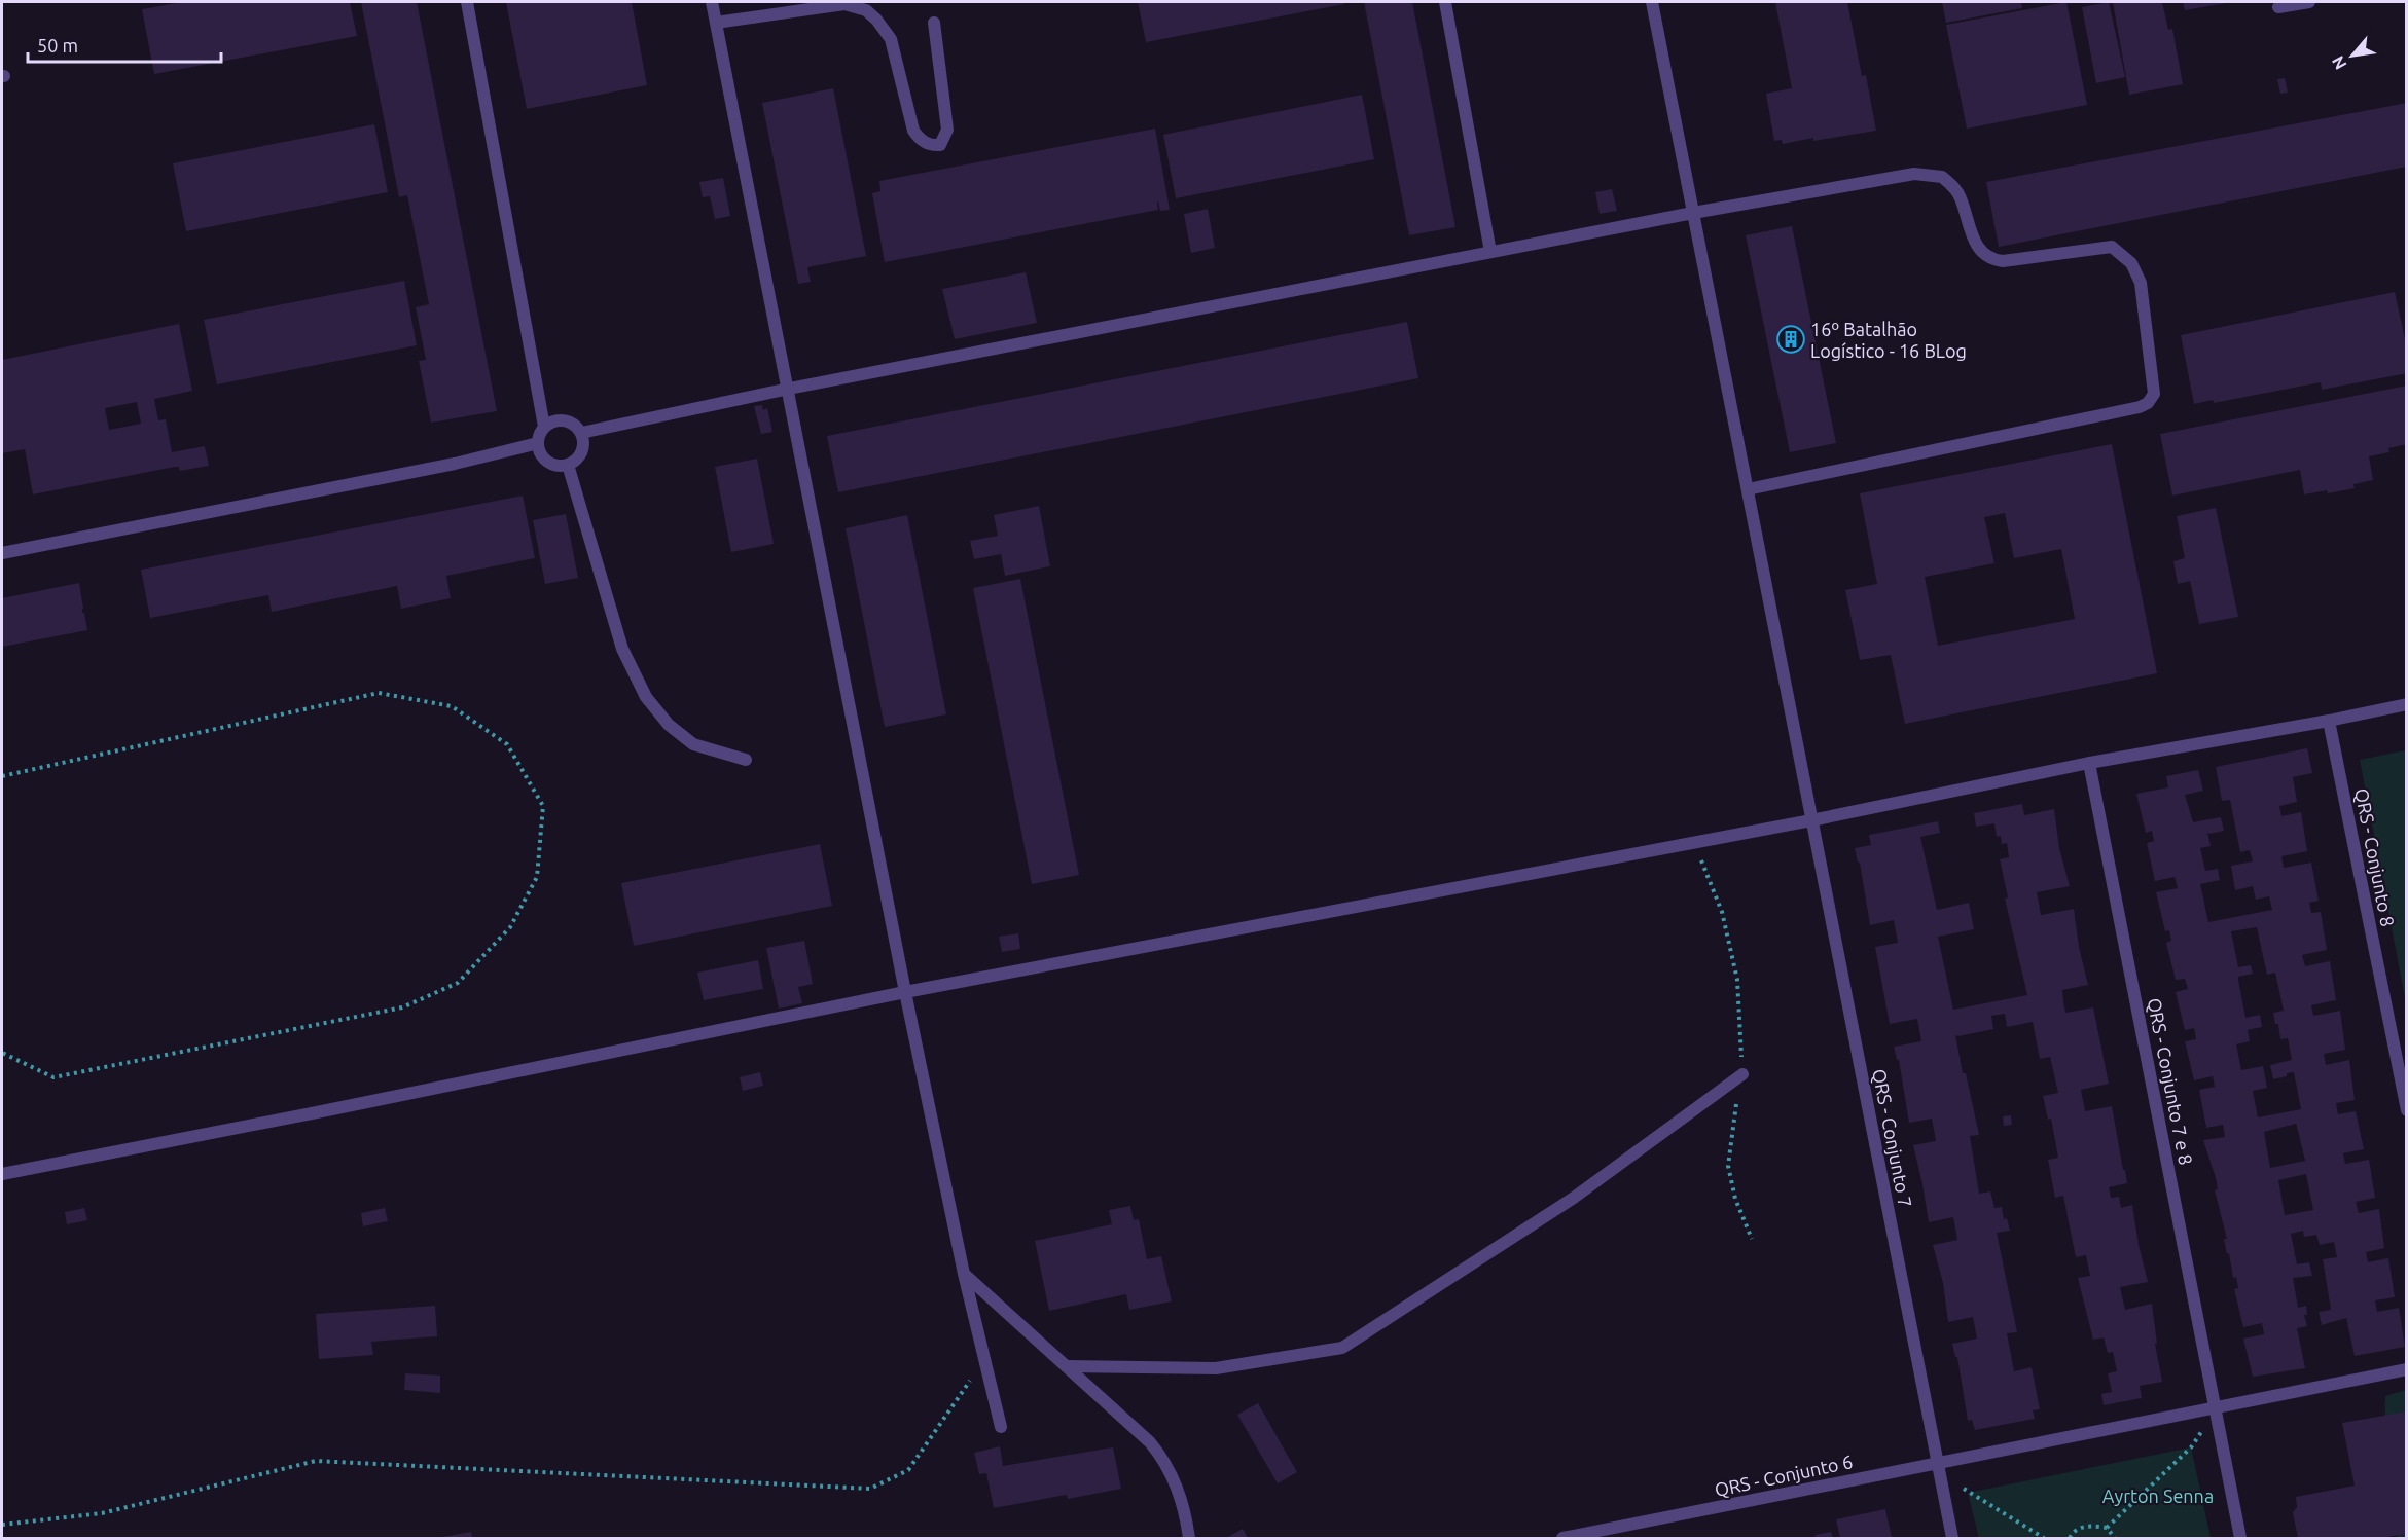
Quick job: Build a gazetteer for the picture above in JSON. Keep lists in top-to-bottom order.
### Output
{
  "streets": {
    "street": [
      "QRS - Conjunto 8",
      "QRS - Conjunto 7 e 8",
      "QRS - Conjunto 7",
      "QRS - Conjunto 6"
    ]
  },
  "crossings": [
    ["QRS - Conjunto 7 e 8", "QRS - Conjunto 6"],
    ["QRS - Conjunto 7", "QRS - Conjunto 6"]
  ],
  "parks": ["Ayrton Senna"],
  "places": {
    "building": ["16º Batalhão Logístico - 16 BLog"]
  },
  "scale_bar": "50 m",
  "north": "bottom left"
}
